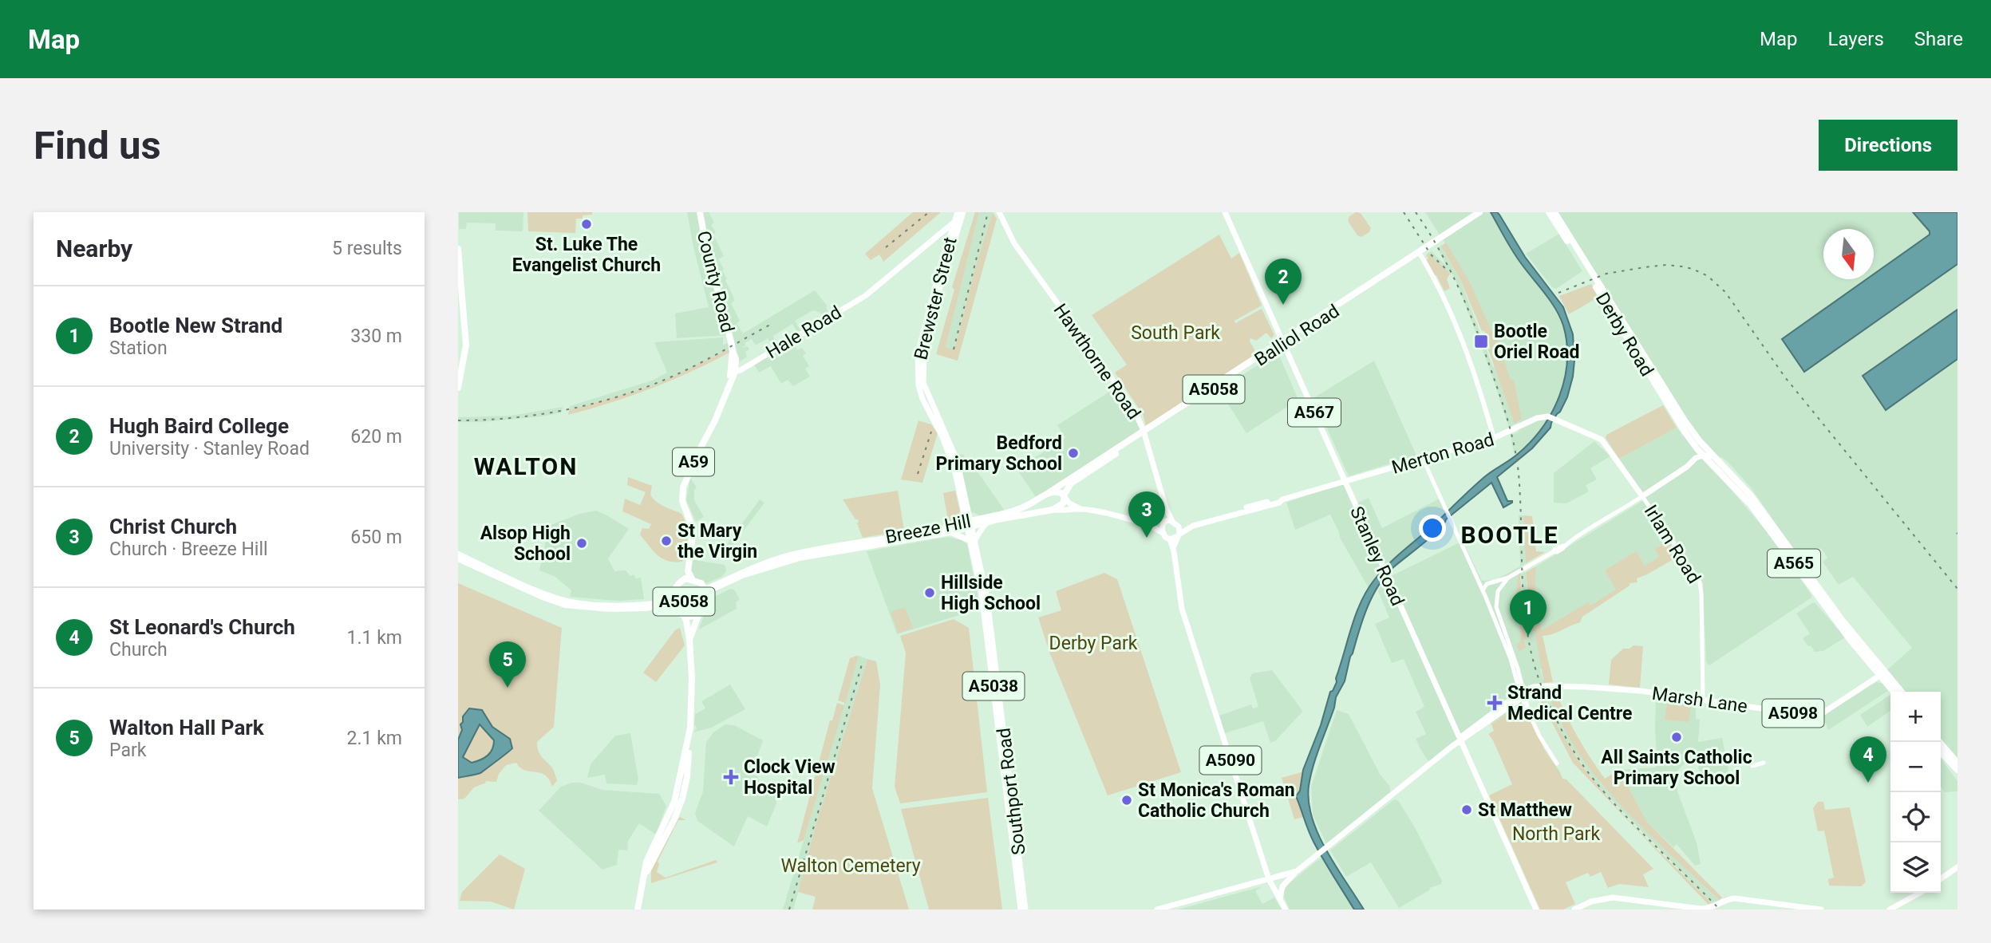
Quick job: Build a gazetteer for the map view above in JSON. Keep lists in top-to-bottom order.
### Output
{
  "streets": {
    "highway": [
      "County Road",
      "Derby Road",
      "Balliol Road",
      "A5058",
      "A59",
      "Breeze Hill",
      "A565"
    ],
    "main road": [
      "Brewster Street",
      "Hale Road",
      "Hawthorne Road",
      "A567",
      "Merton Road",
      "Irlam Road",
      "Stanley Road",
      "A5038",
      "Marsh Lane",
      "A5098",
      "A5090",
      "Southport Road"
    ]
  },
  "crossings": [
    ["County Road", "Hale Road"],
    ["County Road", "A59"],
    ["Brewster Street", "Hale Road"],
    ["Brewster Street", "Southport Road"],
    ["Hale Road", "A59"],
    ["Derby Road", "A565"],
    ["Balliol Road", "Hawthorne Road"],
    ["Balliol Road", "A5058"],
    ["Balliol Road", "Stanley Road"],
    ["Hawthorne Road", "A5058"],
    ["Hawthorne Road", "Merton Road"],
    ["Hawthorne Road", "Breeze Hill"],
    ["Hawthorne Road", "A5090"],
    ["A5058", "Breeze Hill"],
    ["Merton Road", "Breeze Hill"],
    ["Merton Road", "Irlam Road"],
    ["Merton Road", "Stanley Road"],
    ["Merton Road", "A5090"],
    ["Breeze Hill", "A5090"],
    ["Breeze Hill", "Southport Road"],
    ["Irlam Road", "Marsh Lane"],
    ["Stanley Road", "Marsh Lane"],
    ["A565", "Marsh Lane"],
    ["Marsh Lane", "A5098"],
    ["Marsh Lane", "A5090"],
    ["A5098", "A5090"]
  ],
  "districts": ["WALTON", "BOOTLE"],
  "parks": [
    "South Park",
    "Derby Park",
    "North Park",
    "Walton Cemetery"
  ],
  "places": {
    "other": [
      "St. Luke The Evangelist Church",
      "Bedford Primary School",
      "St Mary the Virgin",
      "Alsop High School",
      "Hillside High School",
      "All Saints Catholic Primary School",
      "St Monica's Roman Catholic Church",
      "St Matthew"
    ],
    "transit": ["Bootle Oriel Road"],
    "health": ["Strand Medical Centre", "Clock View Hospital"]
  },
  "north": "bottom",
  "page": {
    "header": "Map",
    "nav": ["Map", "Layers", "Share"],
    "buttons": "Directions",
    "title": "Find us",
    "heading": ["Nearby", "5 results"],
    "pins": [
      "2",
      "3",
      "1",
      "5",
      "4"
    ],
    "list": [
      {
        "mark": "1",
        "name": "Bootle New Strand",
        "note": "Station",
        "value": "330 m"
      },
      {
        "mark": "2",
        "name": "Hugh Baird College",
        "note": "University · Stanley Road",
        "value": "620 m"
      },
      {
        "mark": "3",
        "name": "Christ Church",
        "note": "Church · Breeze Hill",
        "value": "650 m"
      },
      {
        "mark": "4",
        "name": "St Leonard's Church",
        "note": "Church",
        "value": "1.1 km"
      },
      {
        "mark": "5",
        "name": "Walton Hall Park",
        "note": "Park",
        "value": "2.1 km"
      }
    ],
    "map_buttons": ["+", "−"]
  }
}
